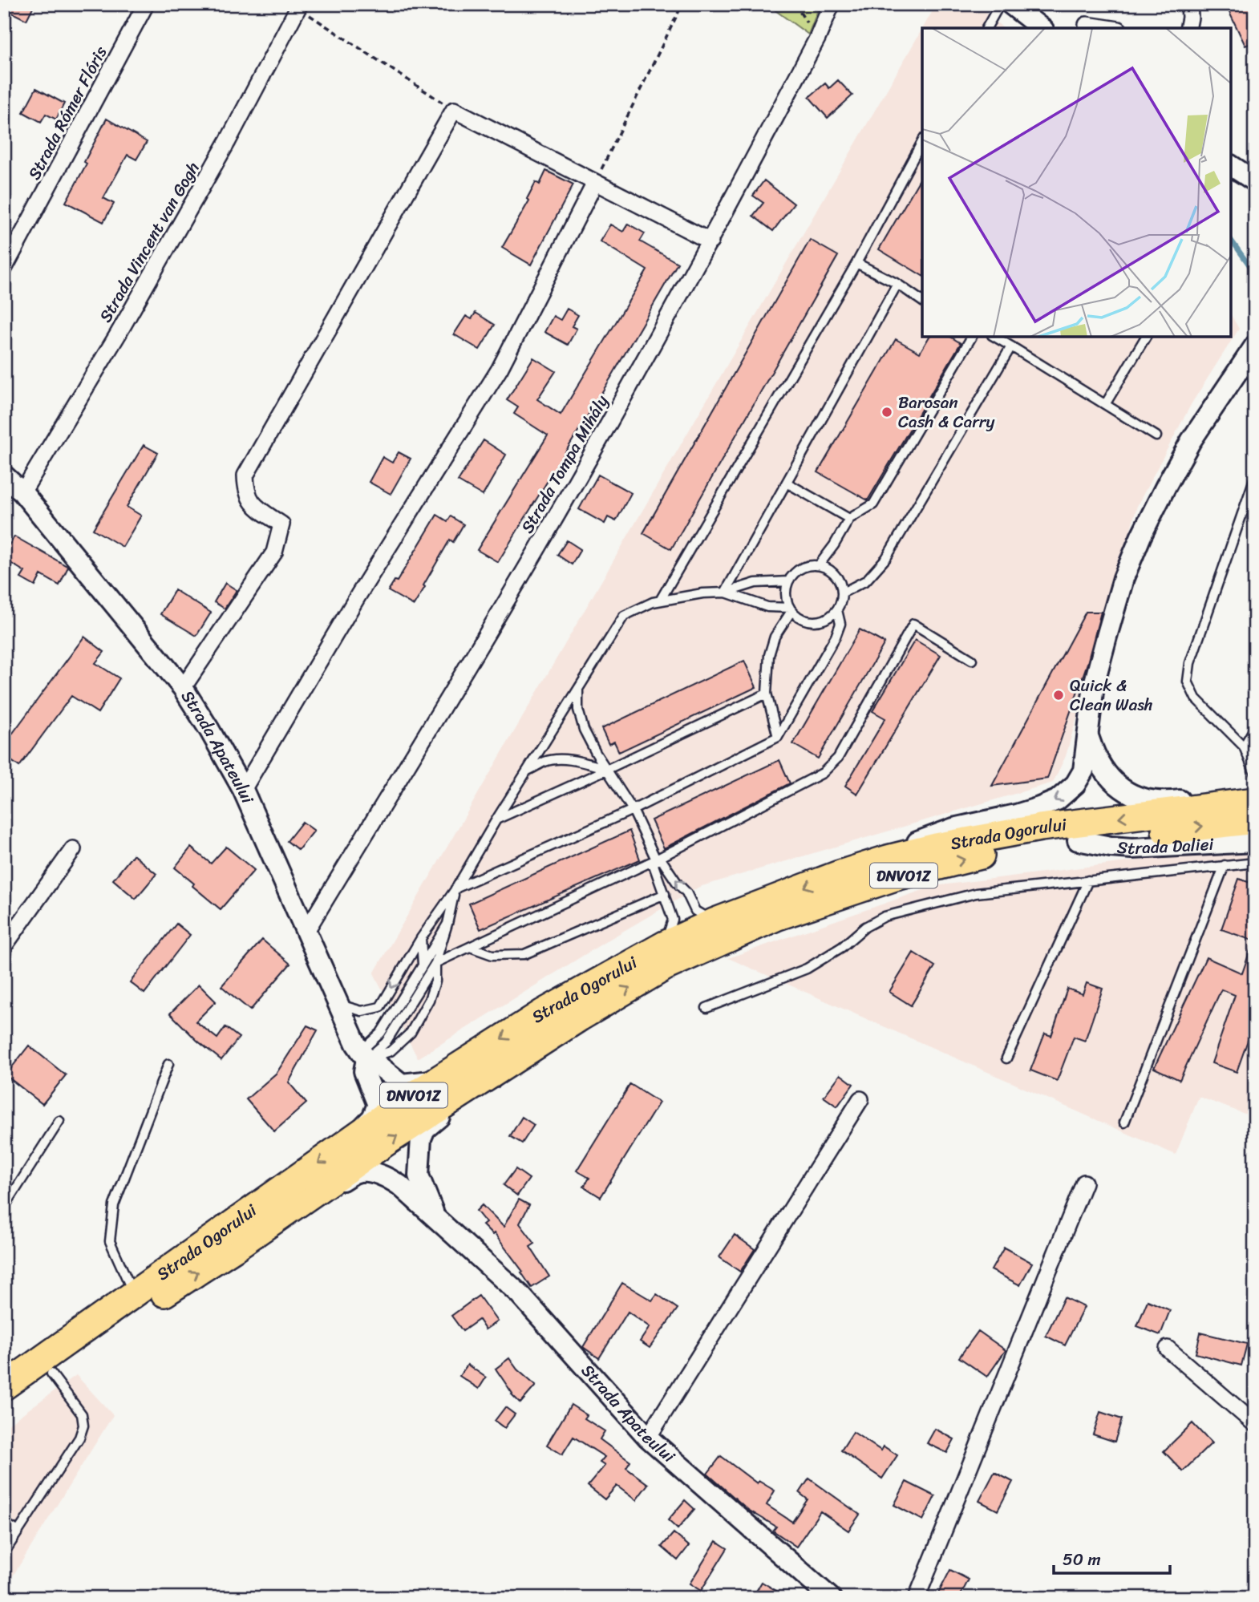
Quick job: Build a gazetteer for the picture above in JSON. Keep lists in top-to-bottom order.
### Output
{
  "streets": {
    "highway": ["Strada Ogorului", "DNVO1Z"],
    "street": [
      "Strada Rómer Flóris",
      "Strada Vincent van Gogh",
      "Strada Tompa Mihály",
      "Strada Apateului",
      "Strada Daliei"
    ]
  },
  "crossings": [
    ["Strada Vincent van Gogh", "Strada Apateului"],
    ["Strada Tompa Mihály", "Strada Apateului"],
    ["Strada Apateului", "Strada Ogorului"],
    ["Strada Ogorului", "Strada Daliei"]
  ],
  "places": ["Barosan Cash & Carry", "Quick & Clean Wash"],
  "scale_bar": "50 m"
}
